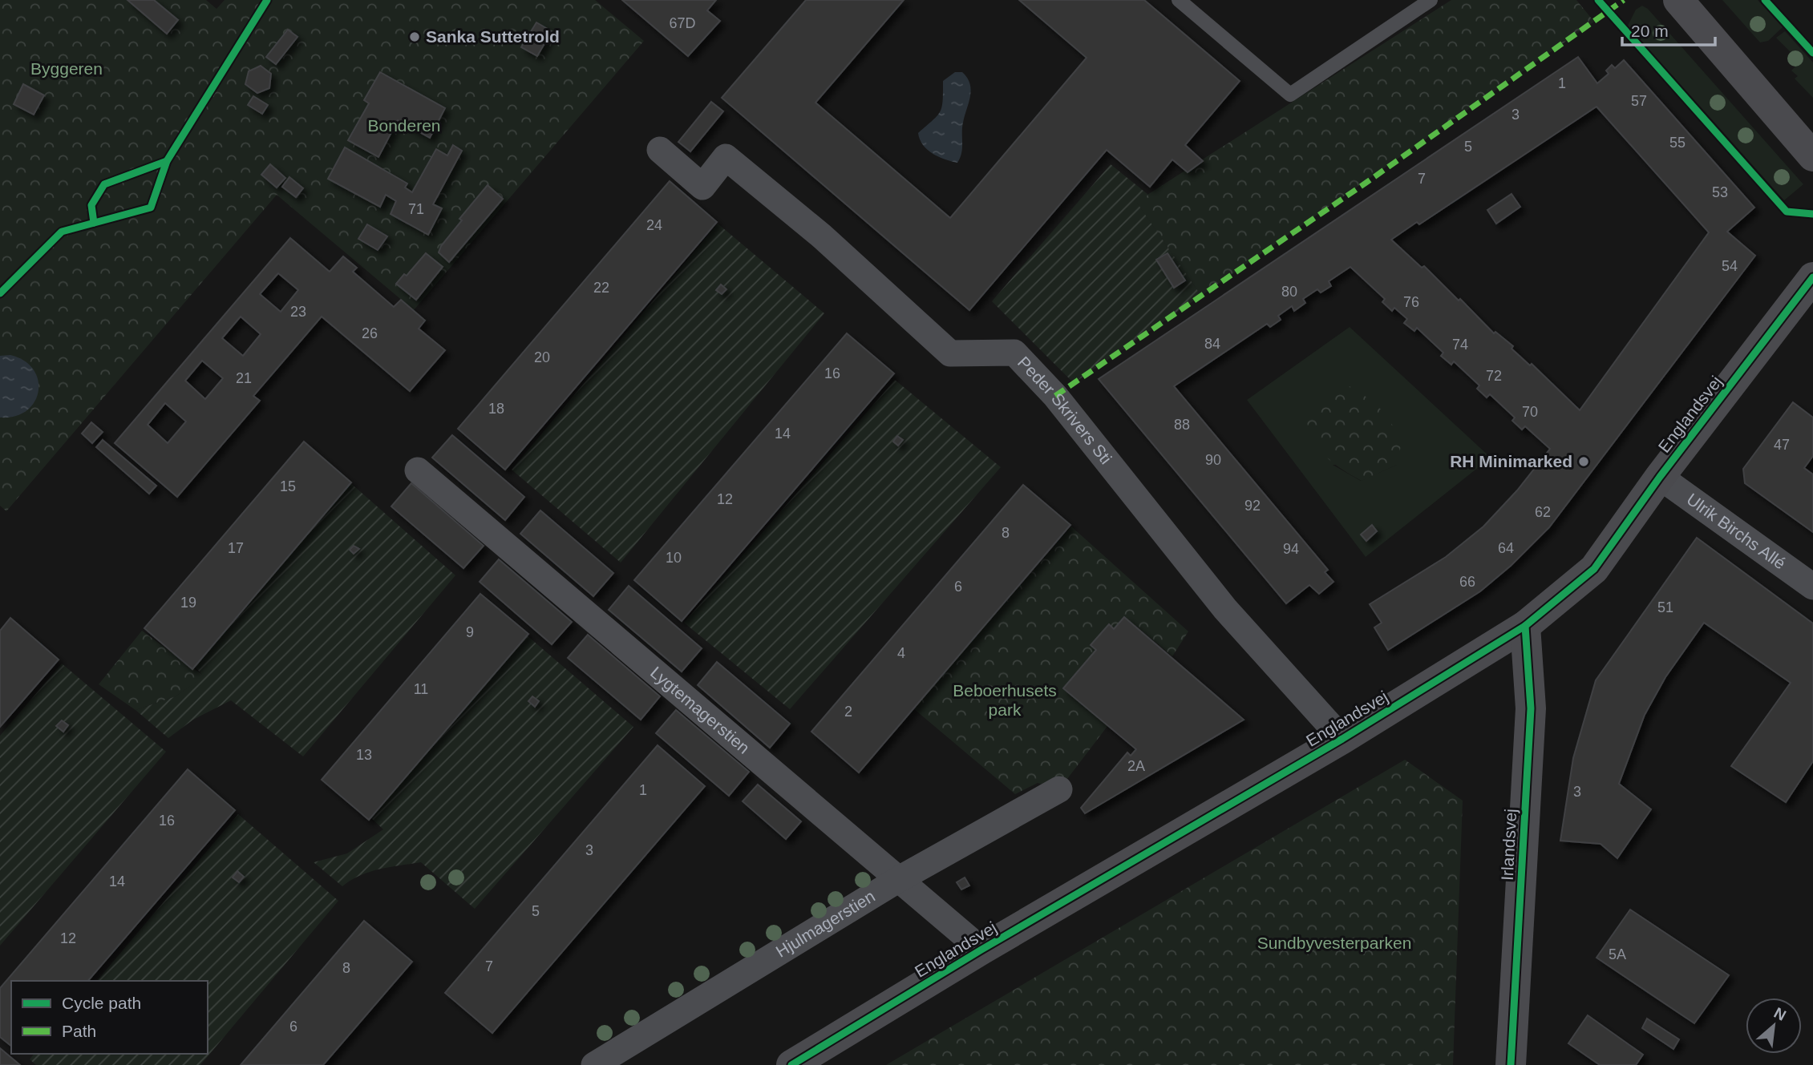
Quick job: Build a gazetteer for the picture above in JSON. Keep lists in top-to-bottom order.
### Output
{
  "streets": {
    "street": [
      "Peder Skrivers Sti",
      "Englandsvej",
      "Ulrik Birchs Allé",
      "Lygtemagerstien",
      "Irlandsvej",
      "Hjulmagerstien"
    ]
  },
  "crossings": [
    ["Peder Skrivers Sti", "Englandsvej"],
    ["Englandsvej", "Ulrik Birchs Allé"],
    ["Englandsvej", "Lygtemagerstien"],
    ["Englandsvej", "Irlandsvej"],
    ["Lygtemagerstien", "Hjulmagerstien"]
  ],
  "parks": [
    "Byggeren",
    "Bonderen",
    "Beboerhusets park",
    "Sundbyvesterparken"
  ],
  "places": ["Sanka Suttetrold", "RH Minimarked"],
  "house_numbers": [
    "67D",
    "1",
    "57",
    "3",
    "55",
    "5",
    "7",
    "53",
    "71",
    "24",
    "54",
    "22",
    "80",
    "76",
    "23",
    "26",
    "84",
    "74",
    "20",
    "16",
    "72",
    "21",
    "18",
    "70",
    "88",
    "14",
    "47",
    "90",
    "15",
    "12",
    "92",
    "62",
    "8",
    "17",
    "64",
    "94",
    "10",
    "66",
    "6",
    "19",
    "51",
    "9",
    "4",
    "11",
    "2",
    "13",
    "2A",
    "1",
    "3",
    "16",
    "3",
    "14",
    "5",
    "12",
    "5A",
    "7",
    "8",
    "6"
  ],
  "legend": ["Cycle path", "Path"],
  "scale_bar": "20 m",
  "north": "top right"
}
